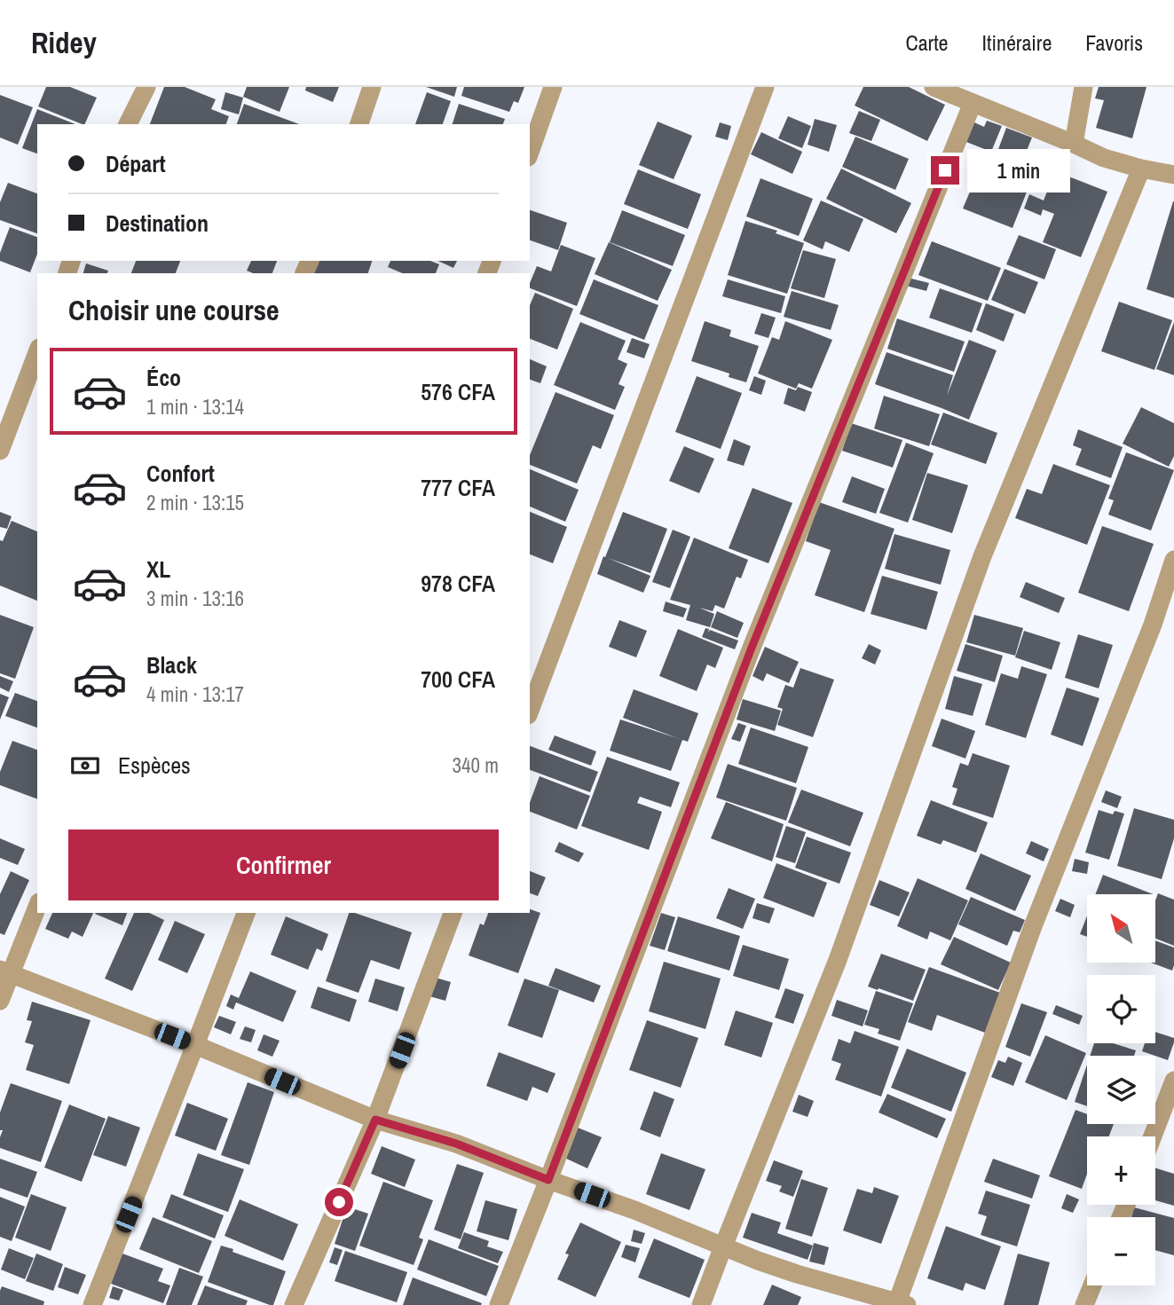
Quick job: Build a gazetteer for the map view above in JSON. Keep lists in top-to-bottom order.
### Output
{
  "north": "top left",
  "page": {
    "header": "Ridey",
    "nav": ["Carte", "Itinéraire", "Favoris"],
    "banner": ["Départ", "Destination"],
    "bubble": "1 min",
    "heading": "Choisir une course",
    "list": [
      {
        "name": "Éco",
        "note": "1 min · 13:14",
        "value": "576 CFA"
      },
      {
        "name": "Confort",
        "note": "2 min · 13:15",
        "value": "777 CFA"
      },
      {
        "name": "XL",
        "note": "3 min · 13:16",
        "value": "978 CFA"
      },
      {
        "name": "Black",
        "note": "4 min · 13:17",
        "value": "700 CFA"
      }
    ],
    "pay": ["Espèces", "340 m"],
    "buttons": "Confirmer",
    "map_buttons": ["+", "−"]
  }
}
